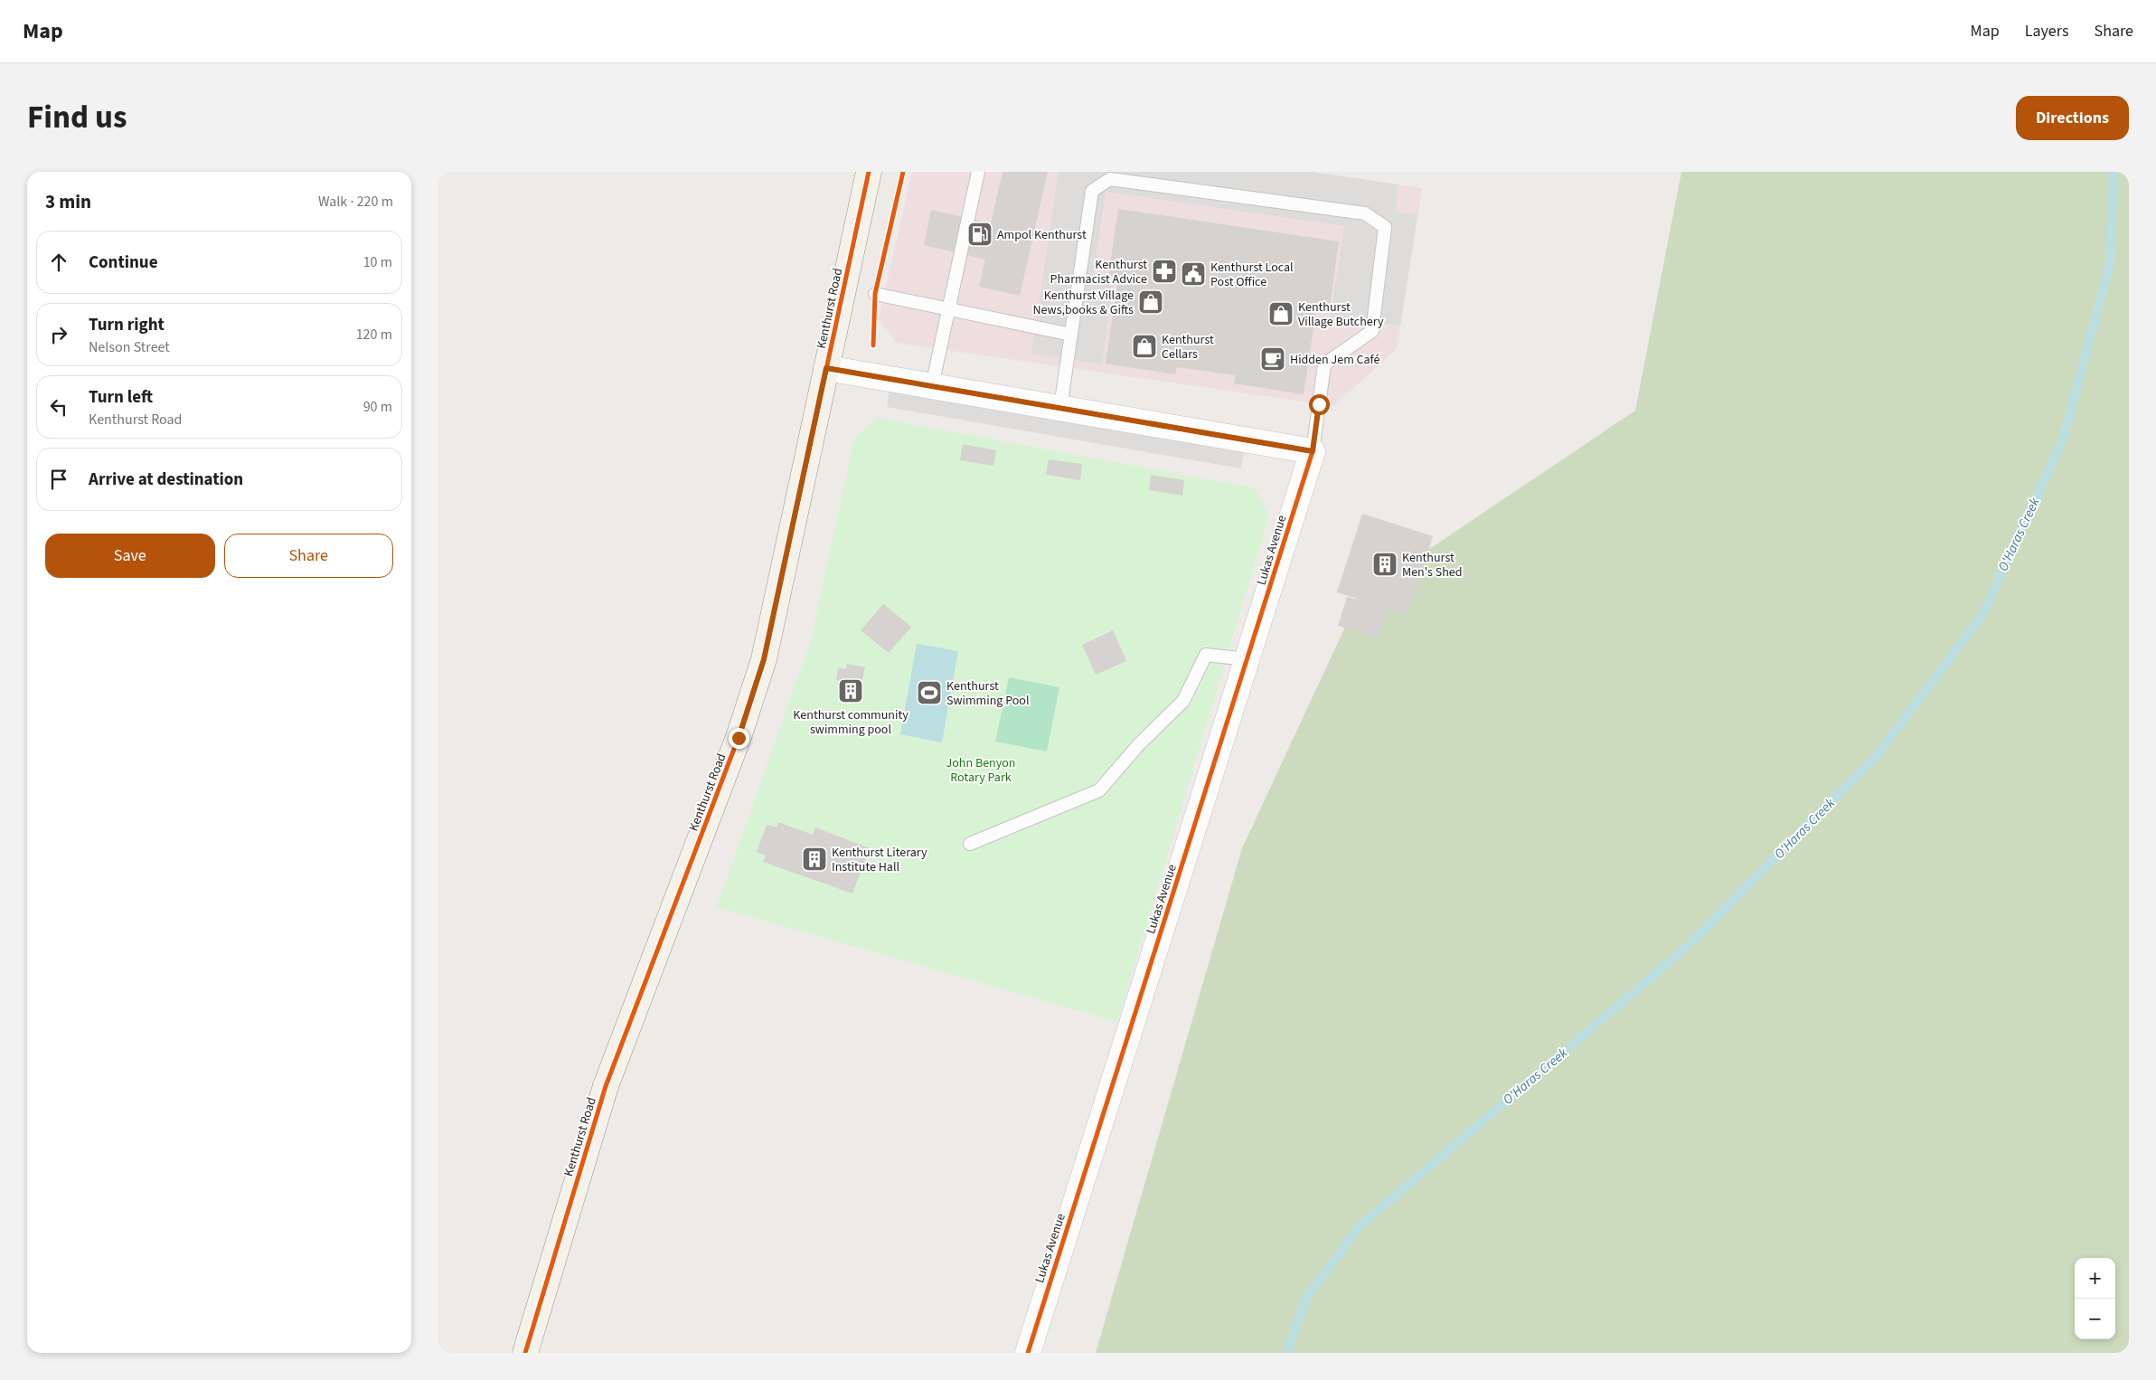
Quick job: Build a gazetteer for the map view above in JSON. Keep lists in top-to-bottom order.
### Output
{
  "streets": {
    "street": ["Kenthurst Road", "Lukas Avenue"]
  },
  "water": ["O'Haras Creek"],
  "parks": ["John Benyon Rotary Park"],
  "places": {
    "fuel station": ["Ampol Kenthurst"],
    "pharmacy": ["Kenthurst Pharmacist Advice"],
    "public building": ["Kenthurst Local Post Office"],
    "shop": ["Kenthurst Village News,books & Gifts", "Kenthurst Village Butchery", "Kenthurst Cellars"],
    "cafe": ["Hidden Jem Café"],
    "building": ["Kenthurst Men's Shed", "Kenthurst community swimming pool", "Kenthurst Literary Institute Hall"],
    "sports": ["Kenthurst Swimming Pool"]
  },
  "page": {
    "header": "Map",
    "nav": ["Map", "Layers", "Share"],
    "title": "Find us",
    "buttons": [
      "Directions",
      ["Save", "Share"]
    ],
    "heading": ["3 min", "Walk · 220 m"],
    "list": [
      ["Continue", "10 m"],
      ["Turn right", "Nelson Street", "120 m"],
      ["Turn left", "Kenthurst Road", "90 m"],
      "Arrive at destination"
    ],
    "map_buttons": ["+", "−"]
  }
}
